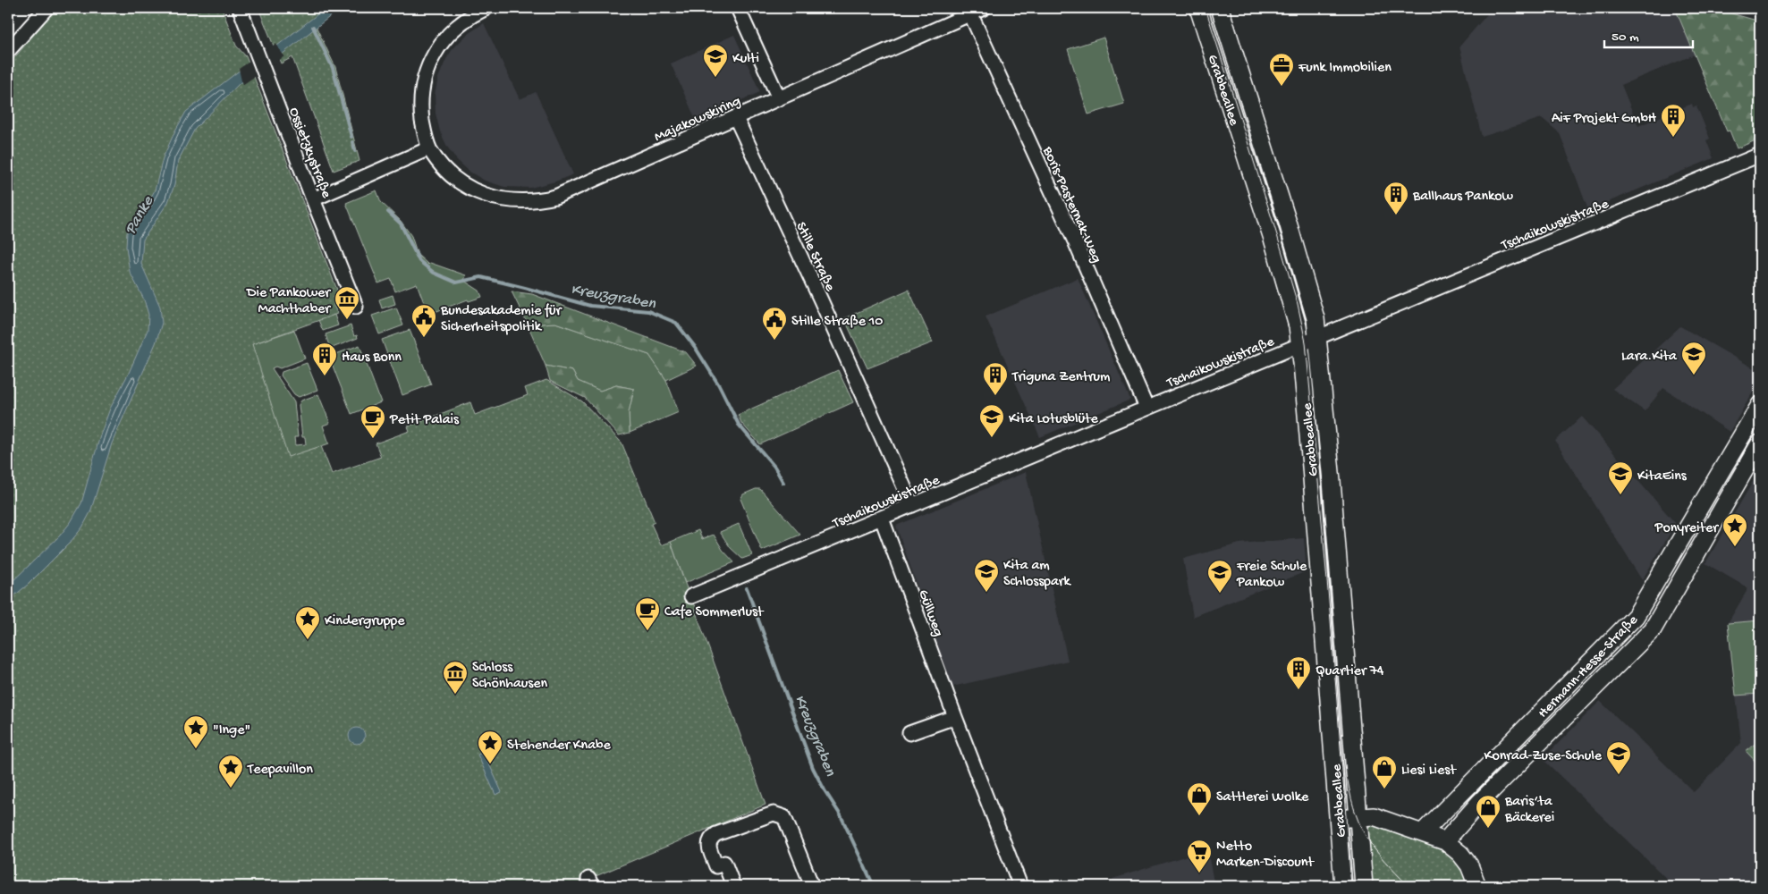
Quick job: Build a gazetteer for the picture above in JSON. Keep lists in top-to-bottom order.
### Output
{
  "streets": {
    "main road": ["Grabbeallee", "Hermann-Hesse-Straße"],
    "street": [
      "Majakowskiring",
      "Ossietzkystraße",
      "Boris-Pasternak-Weg",
      "Tschaikowskistraße",
      "Stille Straße",
      "Güllweg"
    ]
  },
  "crossings": [
    ["Grabbeallee", "Tschaikowskistraße"],
    ["Majakowskiring", "Boris-Pasternak-Weg"],
    ["Majakowskiring", "Stille Straße"],
    ["Boris-Pasternak-Weg", "Tschaikowskistraße"],
    ["Tschaikowskistraße", "Stille Straße"],
    ["Tschaikowskistraße", "Güllweg"]
  ],
  "water": ["Panke", "Kreuzgraben"],
  "places": {
    "school or university": [
      "Kulti",
      "Lara.Kita",
      "Kita Lotusblüte",
      "KitaEins",
      "Kita am Schlosspark",
      "Freie Schule Pankow",
      "Konrad-Zuse-Schule"
    ],
    "office": ["Funk Immobilien"],
    "building": [
      "AiF Projekt GmbH",
      "Ballhaus Pankow",
      "Haus Bonn",
      "Triguna Zentrum",
      "Quartier 74"
    ],
    "museum": ["Die Pankower Machthaber", "Schloss Schönhausen"],
    "public building": ["Bundesakademie für Sicherheitspolitik", "Stille Straße 10"],
    "cafe": ["Petit Palais", "Cafe Sommerlust"],
    "place": [
      "Ponyreiter",
      "Kindergruppe",
      "\"Inge\"",
      "Stehender Knabe",
      "Teepavillon"
    ],
    "shop": ["Liesi Liest", "Sattlerei Wolke", "Baris‘ta Bäckerei"],
    "supermarket": ["Netto Marken-Discount"]
  },
  "scale_bar": "50 m"
}
